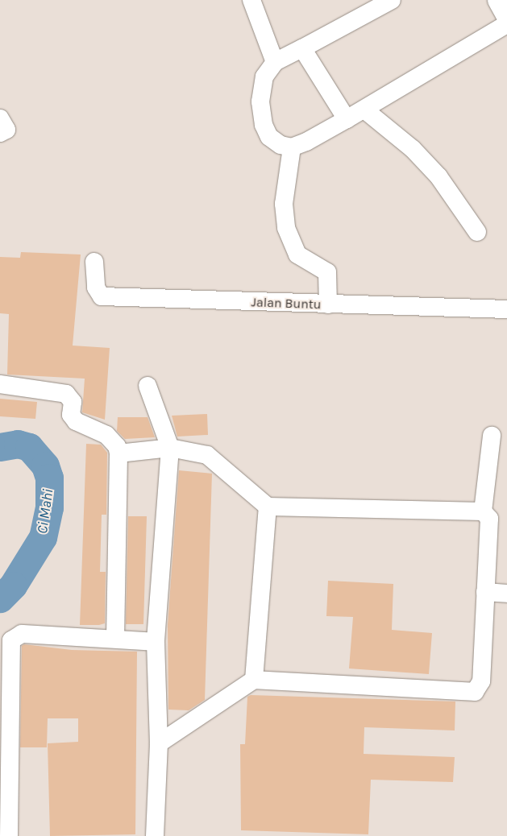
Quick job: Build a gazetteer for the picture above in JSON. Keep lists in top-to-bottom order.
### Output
{
  "streets": {
    "street": ["Jalan Buntu"]
  },
  "water": ["Ci Mahi"]
}
